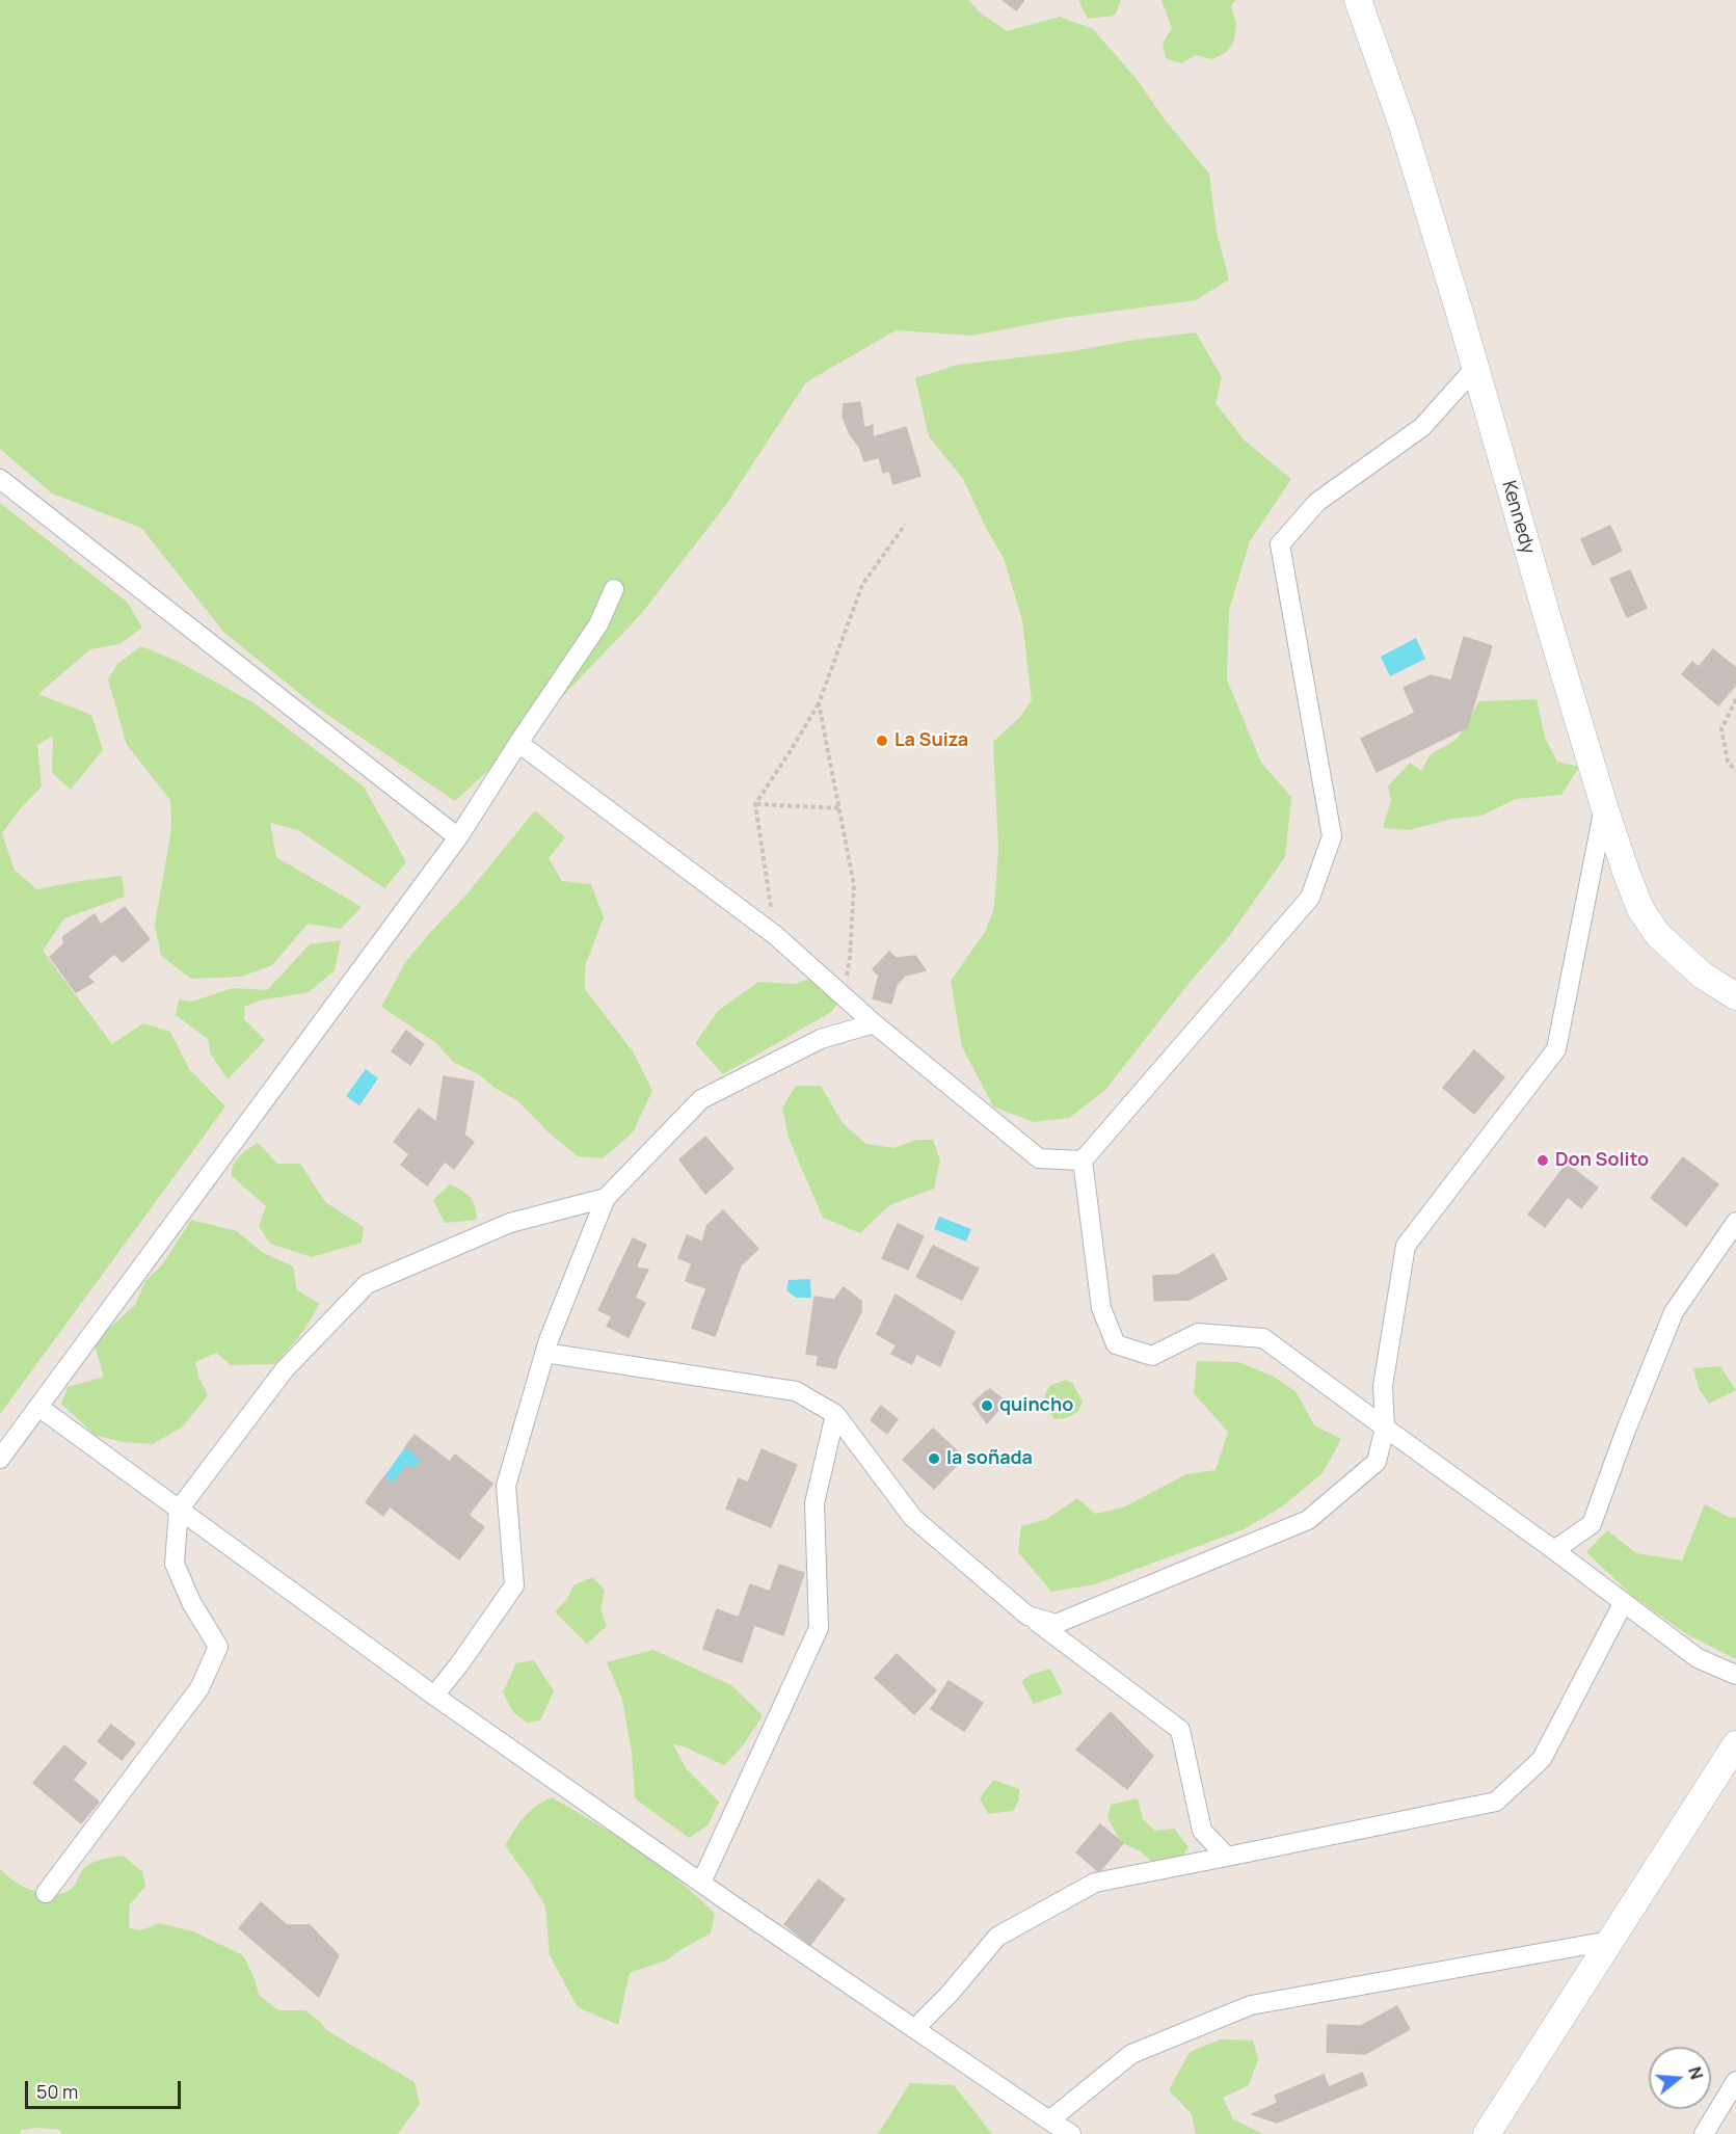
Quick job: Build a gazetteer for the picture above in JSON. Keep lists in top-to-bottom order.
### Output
{
  "streets": {
    "main road": ["Kennedy"]
  },
  "places": [
    "La Suiza",
    "Don Solito",
    "quincho",
    "la soñada"
  ],
  "scale_bar": "50 m",
  "north": "right"
}
